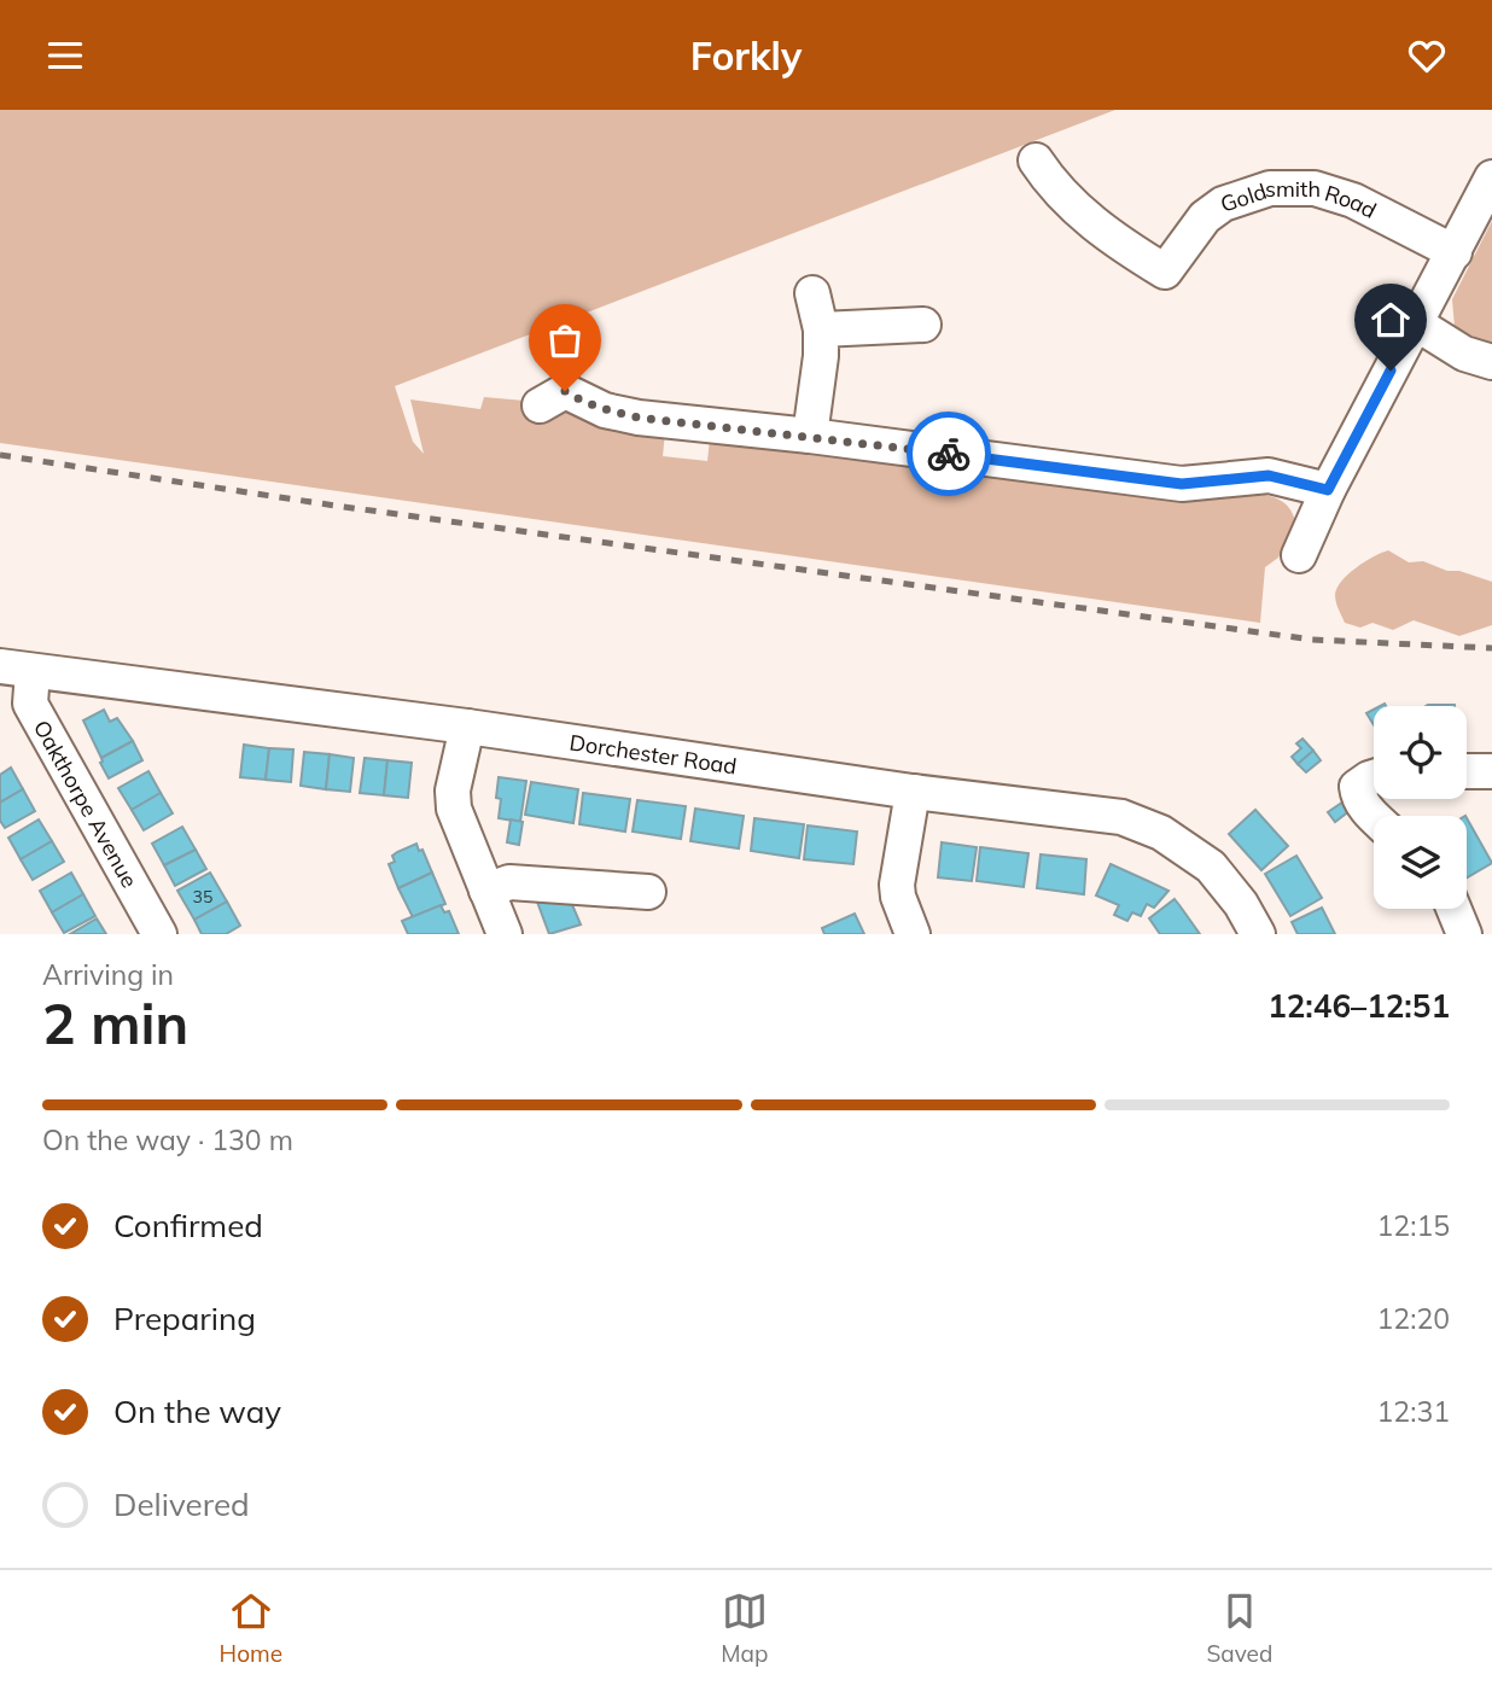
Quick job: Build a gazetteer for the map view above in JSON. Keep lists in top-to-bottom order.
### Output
{
  "streets": {
    "street": ["Goldsmith Road", "Dorchester Road", "Oakthorpe Avenue"]
  },
  "crossings": [
    ["Dorchester Road", "Oakthorpe Avenue"]
  ],
  "house_numbers": ["35"],
  "page": {
    "header": "Forkly",
    "heading": ["2 min", "Arriving in", "12:46–12:51"],
    "bar": "On the way · 130 m",
    "list": [
      ["Confirmed", "12:15"],
      ["Preparing", "12:20"],
      ["On the way", "12:31"],
      "Delivered"
    ],
    "tabs": ["Home", "Map", "Saved"]
  }
}
